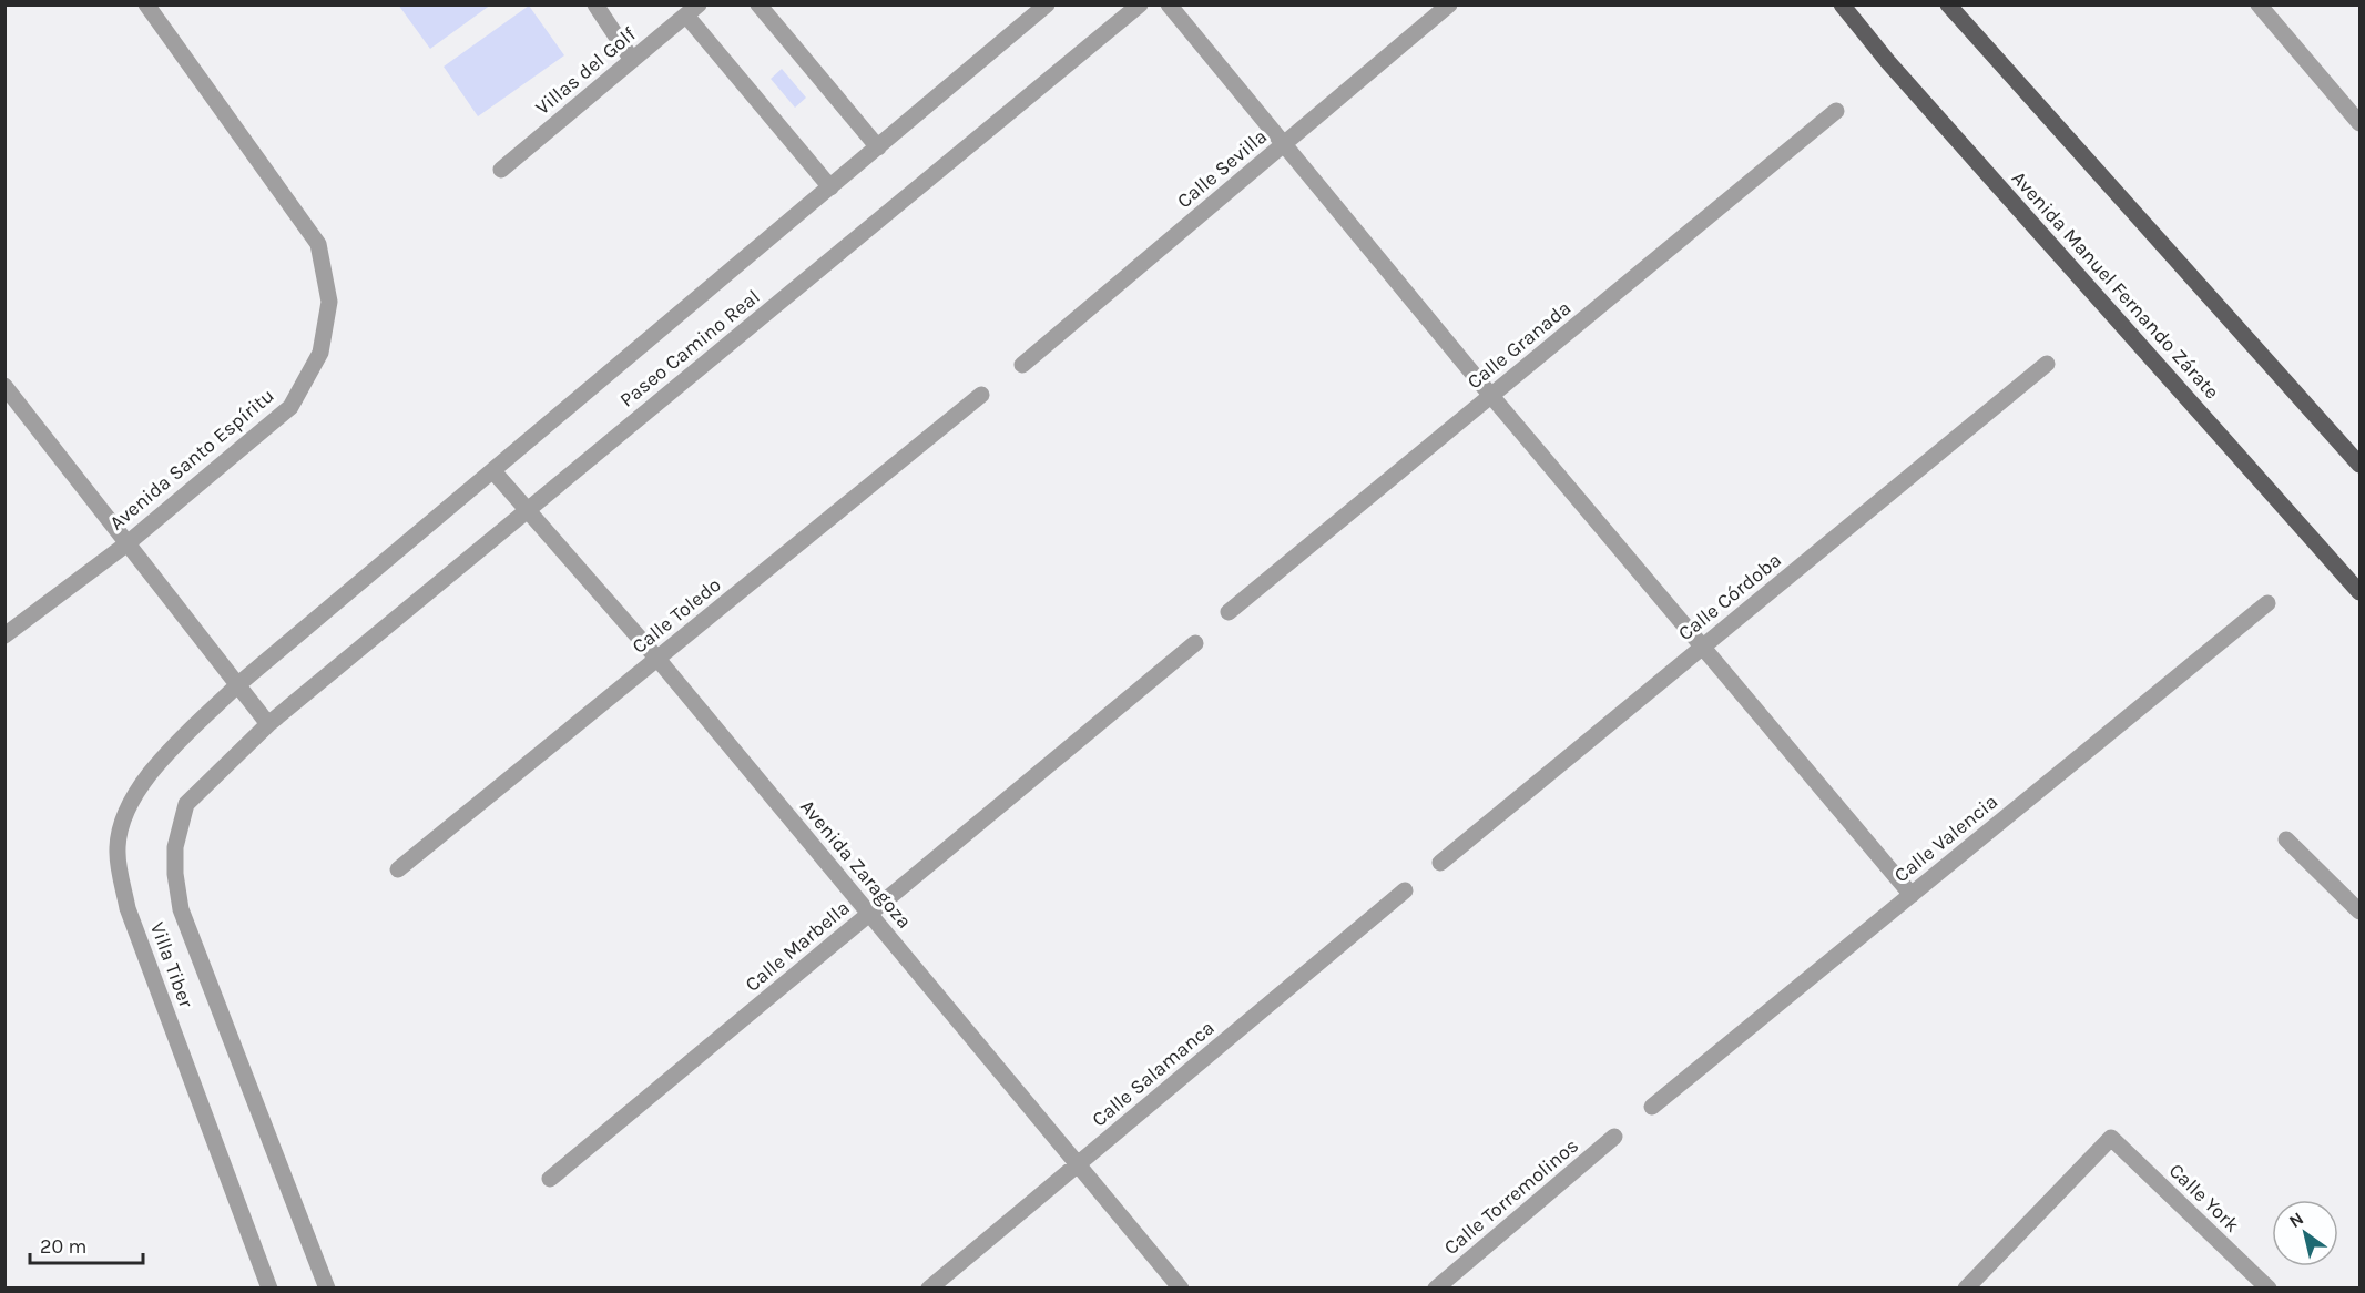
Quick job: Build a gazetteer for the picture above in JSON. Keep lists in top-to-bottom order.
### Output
{
  "streets": {
    "main road": ["Avenida Manuel Fernando Zárate"],
    "street": [
      "Villas del Golf",
      "Calle Sevilla",
      "Calle Granada",
      "Paseo Camino Real",
      "Avenida Santo Espíritu",
      "Calle Córdoba",
      "Calle Toledo",
      "Calle Valencia",
      "Avenida Zaragoza",
      "Calle Marbella",
      "Villa Tiber",
      "Calle Salamanca",
      "Calle Torremolinos",
      "Calle York"
    ]
  },
  "crossings": [
    ["Paseo Camino Real", "Avenida Zaragoza"],
    ["Paseo Camino Real", "Villa Tiber"],
    ["Calle Toledo", "Avenida Zaragoza"],
    ["Avenida Zaragoza", "Calle Marbella"],
    ["Avenida Zaragoza", "Calle Salamanca"]
  ],
  "scale_bar": "20 m",
  "north": "top left"
}
